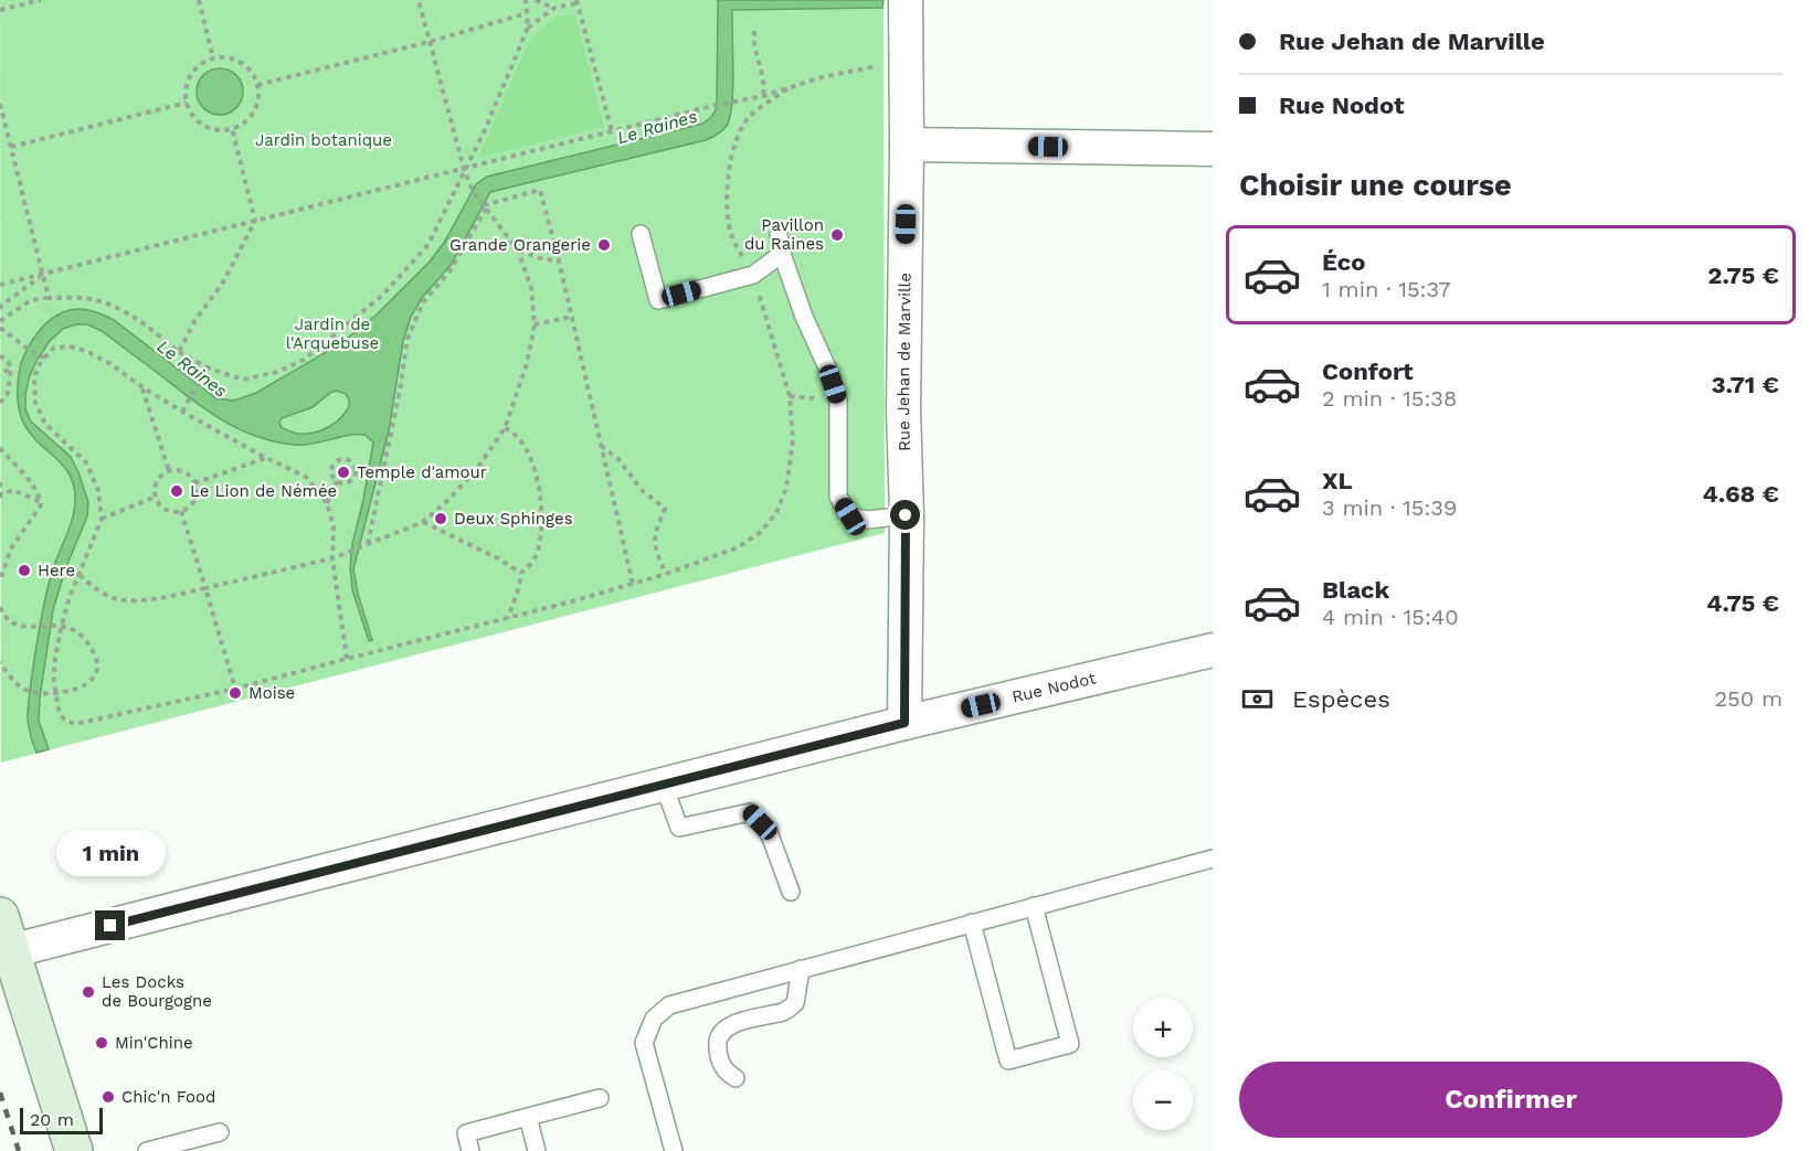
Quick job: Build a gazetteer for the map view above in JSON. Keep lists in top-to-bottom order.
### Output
{
  "streets": {
    "street": ["Rue Jehan de Marville", "Rue Nodot"]
  },
  "crossings": [
    ["Rue Jehan de Marville", "Rue Nodot"]
  ],
  "water": ["Le Raines"],
  "parks": ["Jardin botanique", "Jardin de l'Arquebuse"],
  "places": [
    "Pavillon du Raines",
    "Grande Orangerie",
    "Temple d'amour",
    "Le Lion de Némée",
    "Deux Sphinges",
    "Here",
    "Moise",
    "Les Docks de Bourgogne",
    "Min'Chine",
    "Chic'n Food"
  ],
  "scale_bar": "20 m",
  "page": {
    "banner": ["Rue Jehan de Marville", "Rue Nodot"],
    "heading": "Choisir une course",
    "list": [
      {
        "name": "Éco",
        "note": "1 min · 15:37",
        "value": "2.75 €"
      },
      {
        "name": "Confort",
        "note": "2 min · 15:38",
        "value": "3.71 €"
      },
      {
        "name": "XL",
        "note": "3 min · 15:39",
        "value": "4.68 €"
      },
      {
        "name": "Black",
        "note": "4 min · 15:40",
        "value": "4.75 €"
      }
    ],
    "pay": ["Espèces", "250 m"],
    "bubble": "1 min",
    "map_buttons": ["+", "−"],
    "buttons": "Confirmer",
    "scale": "20 m"
  }
}
